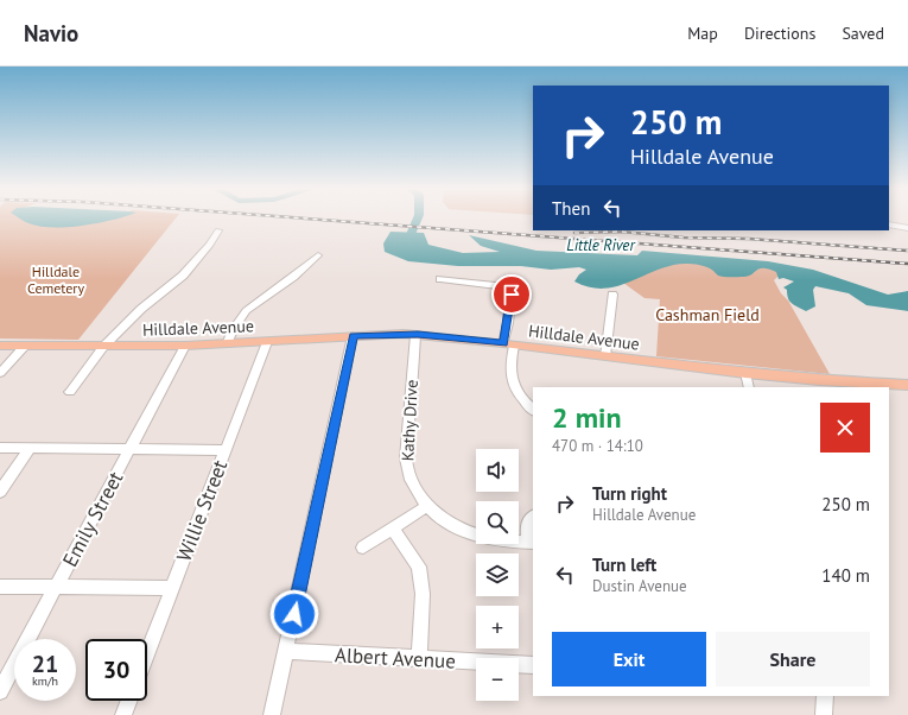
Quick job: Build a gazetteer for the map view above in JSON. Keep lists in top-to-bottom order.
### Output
{
  "streets": {
    "main road": ["Hilldale Avenue"],
    "street": [
      "Kathy Drive",
      "Willie Street",
      "Emily Street",
      "Albert Avenue"
    ]
  },
  "crossings": [
    ["Hilldale Avenue", "Kathy Drive"],
    ["Hilldale Avenue", "Willie Street"],
    ["Hilldale Avenue", "Emily Street"]
  ],
  "water": ["Little River"],
  "parks": ["Hilldale Cemetery", "Cashman Field"],
  "page": {
    "header": "Navio",
    "nav": ["Map", "Directions", "Saved"],
    "turn": ["250 m", "Hilldale Avenue"],
    "then": "Then",
    "heading": ["2 min", "470 m · 14:10"],
    "map_buttons": ["+", "−"],
    "list": [
      {
        "name": "Turn right",
        "note": "Hilldale Avenue",
        "value": "250 m"
      },
      {
        "name": "Turn left",
        "note": "Dustin Avenue",
        "value": "140 m"
      }
    ],
    "buttons": ["Exit", "Share"],
    "speed": "21 km/h",
    "limit": "30"
  }
}
